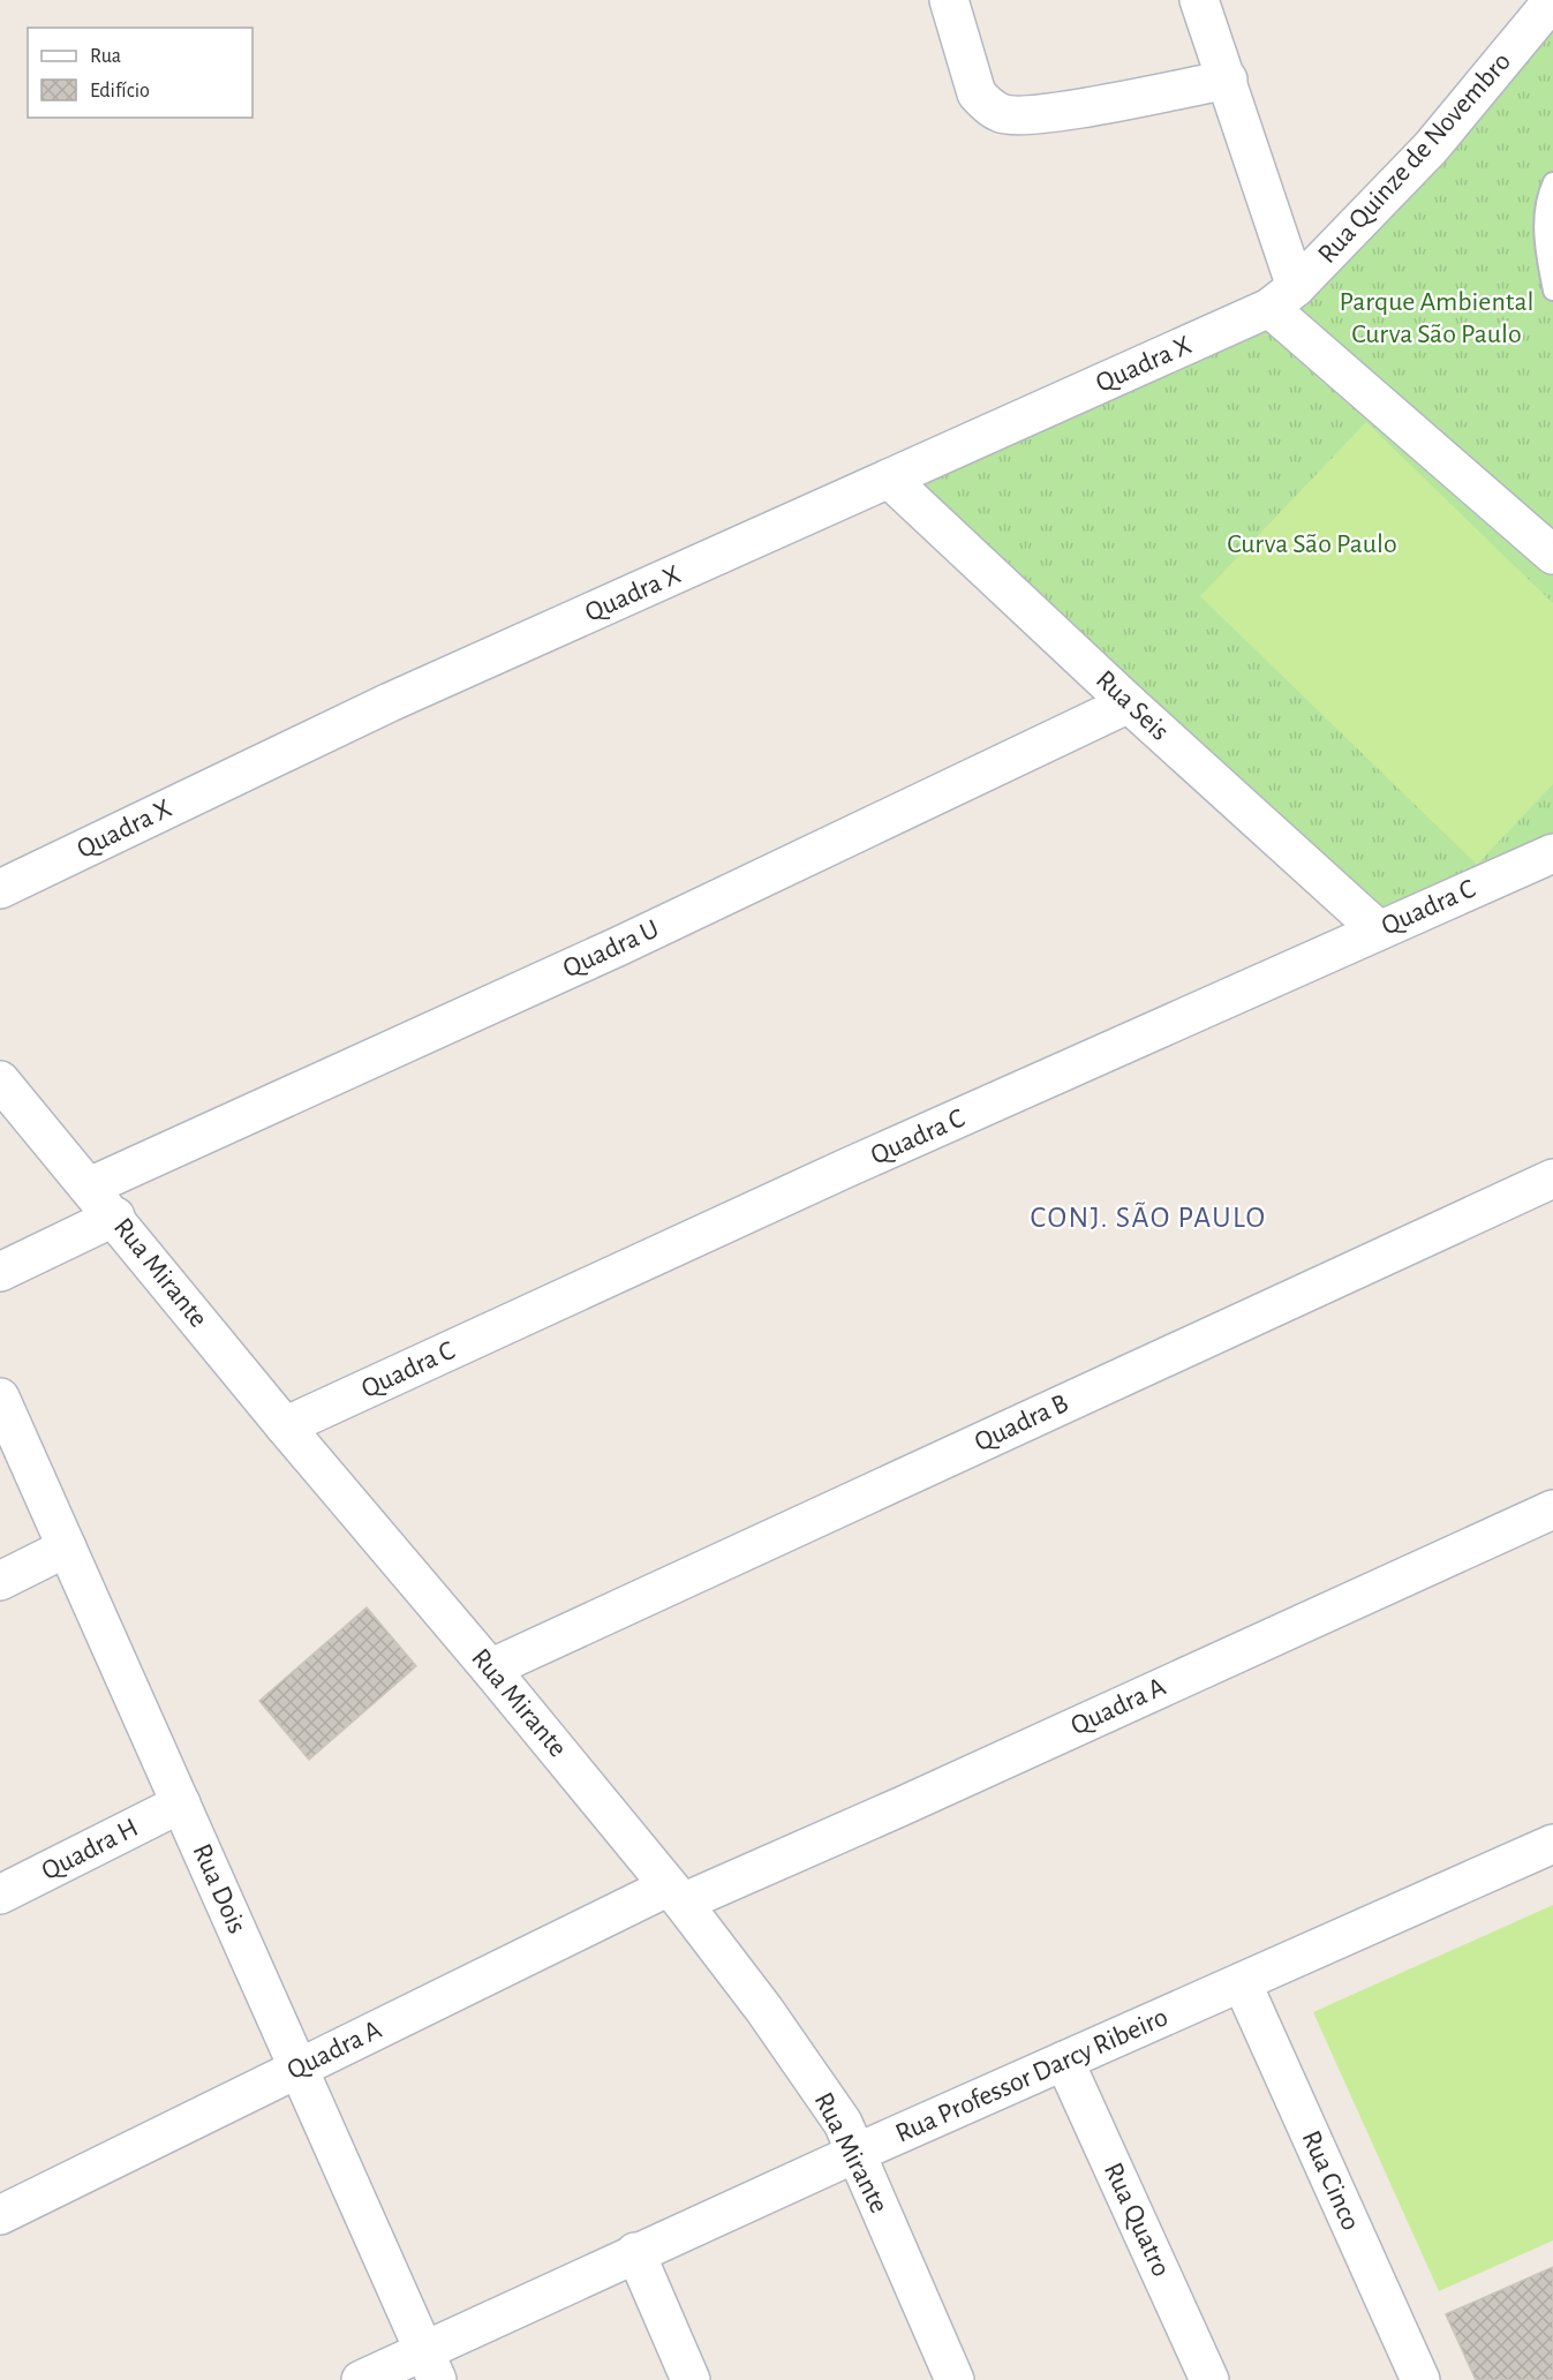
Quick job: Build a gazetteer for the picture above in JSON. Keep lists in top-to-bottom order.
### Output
{
  "streets": {
    "street": [
      "Rua Quinze de Novembro",
      "Quadra X",
      "Rua Seis",
      "Quadra C",
      "Quadra U",
      "Rua Mirante",
      "Quadra B",
      "Quadra A",
      "Quadra H",
      "Rua Dois",
      "Rua Professor Darcy Ribeiro",
      "Rua Cinco",
      "Rua Quatro"
    ]
  },
  "crossings": [
    ["Rua Quinze de Novembro", "Quadra X"],
    ["Quadra X", "Rua Seis"],
    ["Rua Seis", "Quadra C"],
    ["Rua Seis", "Quadra U"],
    ["Quadra C", "Rua Mirante"],
    ["Quadra U", "Rua Mirante"],
    ["Rua Mirante", "Quadra B"],
    ["Rua Mirante", "Quadra A"],
    ["Rua Mirante", "Rua Professor Darcy Ribeiro"],
    ["Quadra A", "Rua Dois"],
    ["Quadra H", "Rua Dois"],
    ["Rua Dois", "Rua Professor Darcy Ribeiro"],
    ["Rua Professor Darcy Ribeiro", "Rua Cinco"],
    ["Rua Professor Darcy Ribeiro", "Rua Quatro"]
  ],
  "districts": ["CONJ. SÃO PAULO"],
  "parks": ["Parque Ambiental Curva São Paulo", "Curva São Paulo"],
  "legend": ["Rua", "Edifício"]
}
